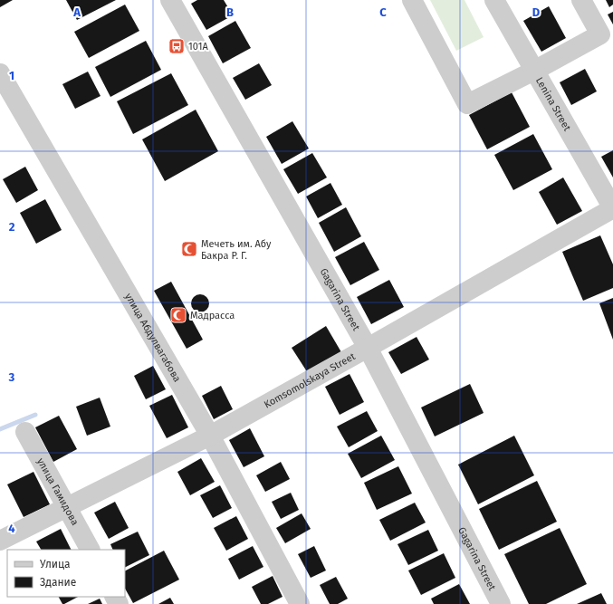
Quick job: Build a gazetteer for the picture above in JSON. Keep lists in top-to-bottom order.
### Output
{
  "streets": {
    "street": [
      "Lenina Street",
      "Gagarina Street",
      "улица Абдулвагабова",
      "Komsomolskaya Street",
      "улица Гамидова"
    ]
  },
  "crossings": [
    ["Lenina Street", "Komsomolskaya Street"],
    ["Gagarina Street", "Komsomolskaya Street"],
    ["улица Абдулвагабова", "Komsomolskaya Street"],
    ["Komsomolskaya Street", "улица Гамидова"]
  ],
  "places": {
    "bus stop": ["101А"],
    "mosque": ["Мечеть им. Абу Бакра Р. Г.", "Мадрасса"]
  },
  "legend": ["Улица", "Здание"],
  "grid": {
    "columns": [
      "A",
      "B",
      "C",
      "D"
    ],
    "rows": [
      "1",
      "2",
      "3",
      "4"
    ]
  }
}
